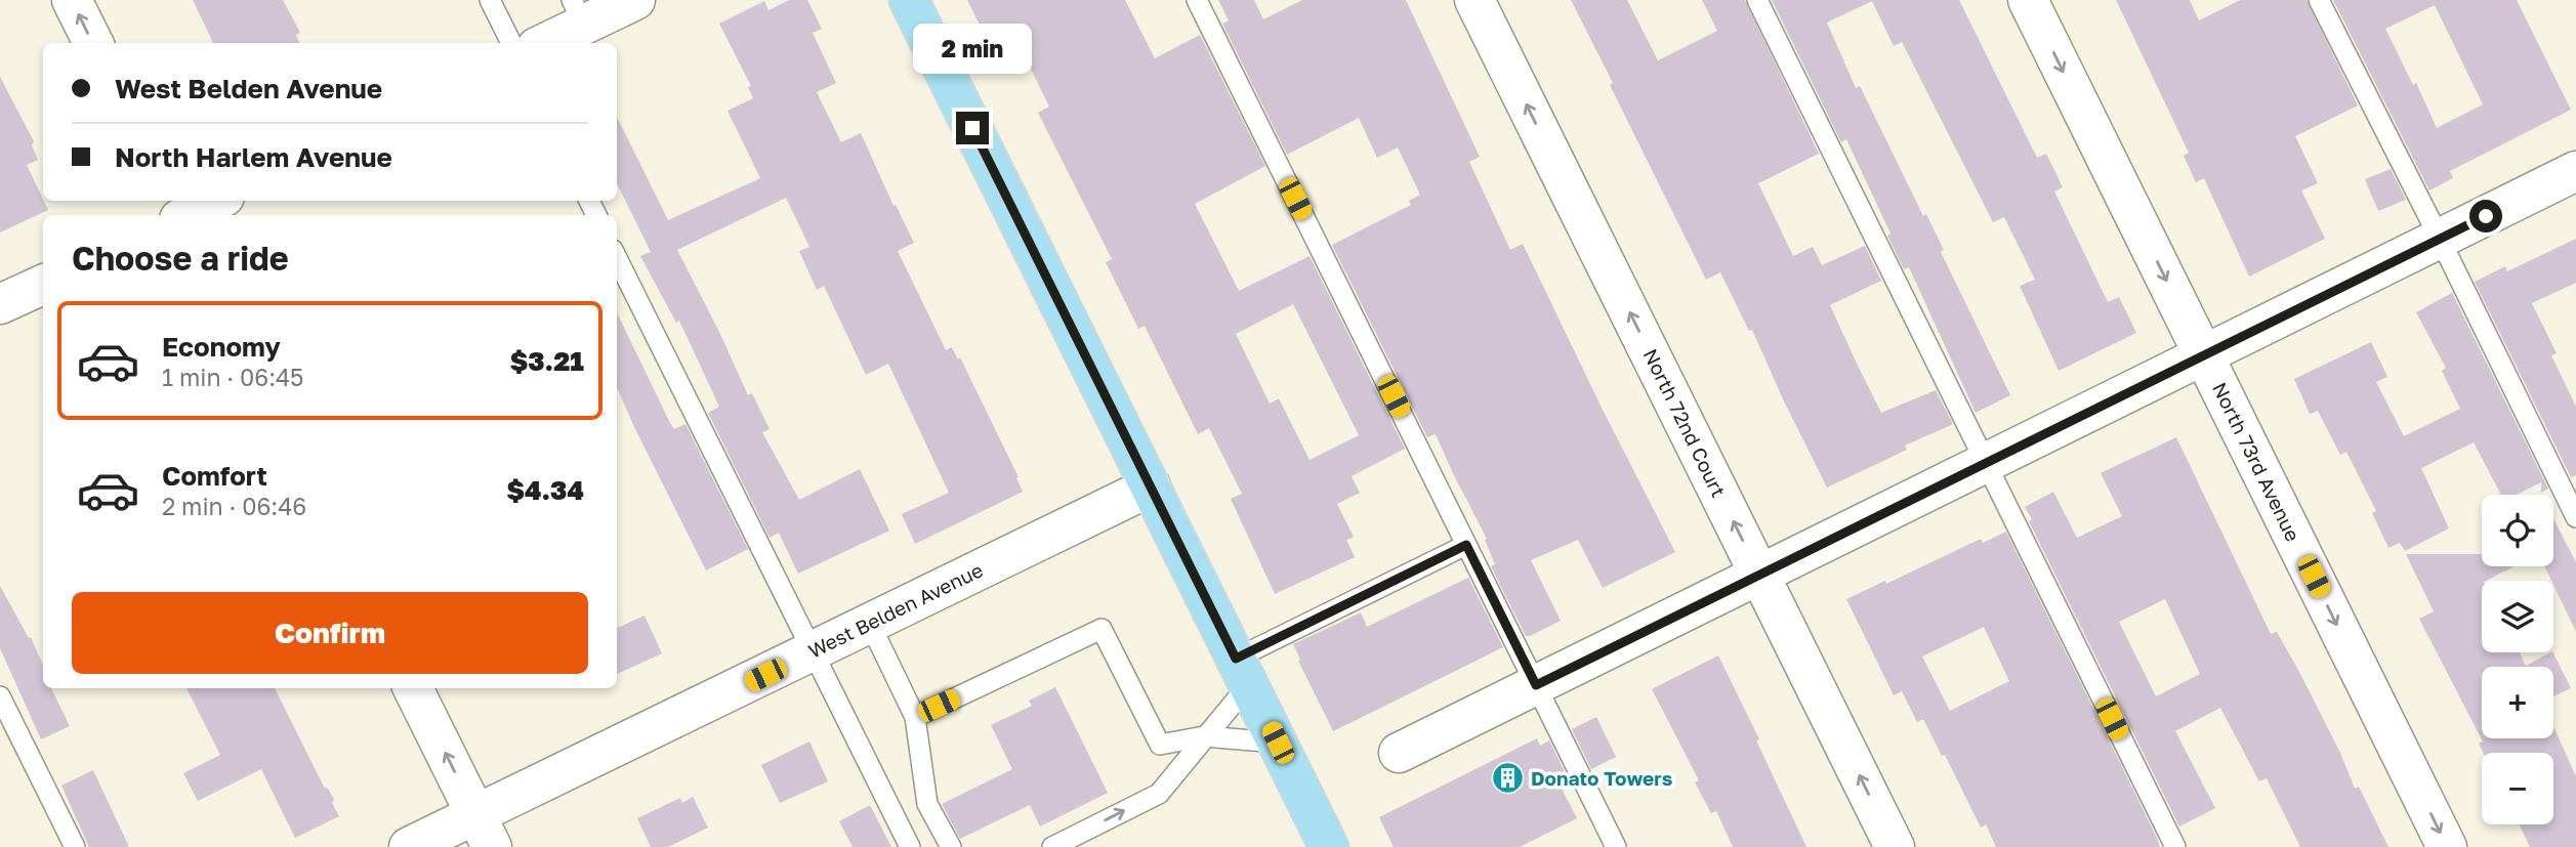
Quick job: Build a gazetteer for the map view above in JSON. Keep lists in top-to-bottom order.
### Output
{
  "streets": {
    "street": ["North 72nd Court", "North 73rd Avenue", "West Belden Avenue"]
  },
  "one_way": ["North 72nd Court", "North 73rd Avenue"],
  "places": {
    "building": ["Donato Towers"]
  },
  "page": {
    "bubble": "2 min",
    "banner": ["West Belden Avenue", "North Harlem Avenue"],
    "heading": "Choose a ride",
    "list": [
      {
        "name": "Economy",
        "note": "1 min · 06:45",
        "value": "$3.21"
      },
      {
        "name": "Comfort",
        "note": "2 min · 06:46",
        "value": "$4.34"
      }
    ],
    "map_buttons": ["+", "−"],
    "buttons": "Confirm"
  }
}
